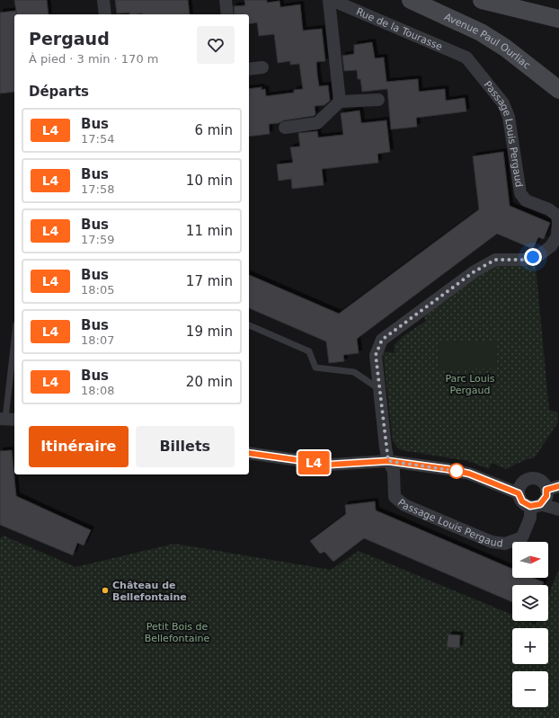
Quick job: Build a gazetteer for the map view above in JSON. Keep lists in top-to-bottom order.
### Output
{
  "streets": {
    "main road": ["Avenue Paul Ourliac"],
    "street": ["Rue de la Tourasse", "Passage Louis Pergaud"]
  },
  "crossings": [
    ["Rue de la Tourasse", "Passage Louis Pergaud"]
  ],
  "parks": ["Parc Louis Pergaud", "Petit Bois de Bellefontaine"],
  "places": ["Château de Bellefontaine"],
  "lines": ["bus line L4"],
  "north": "right",
  "page": {
    "on_map": "L4",
    "heading": [
      ["Pergaud", "À pied · 3 min · 170 m"],
      "Départs"
    ],
    "list": [
      {
        "mark": "L4",
        "name": "Bus",
        "note": "17:54",
        "value": "6 min"
      },
      {
        "mark": "L4",
        "name": "Bus",
        "note": "17:58",
        "value": "10 min"
      },
      {
        "mark": "L4",
        "name": "Bus",
        "note": "17:59",
        "value": "11 min"
      },
      {
        "mark": "L4",
        "name": "Bus",
        "note": "18:05",
        "value": "17 min"
      },
      {
        "mark": "L4",
        "name": "Bus",
        "note": "18:07",
        "value": "19 min"
      },
      {
        "mark": "L4",
        "name": "Bus",
        "note": "18:08",
        "value": "20 min"
      }
    ],
    "buttons": ["Itinéraire", "Billets"],
    "map_buttons": ["+", "−"]
  }
}
